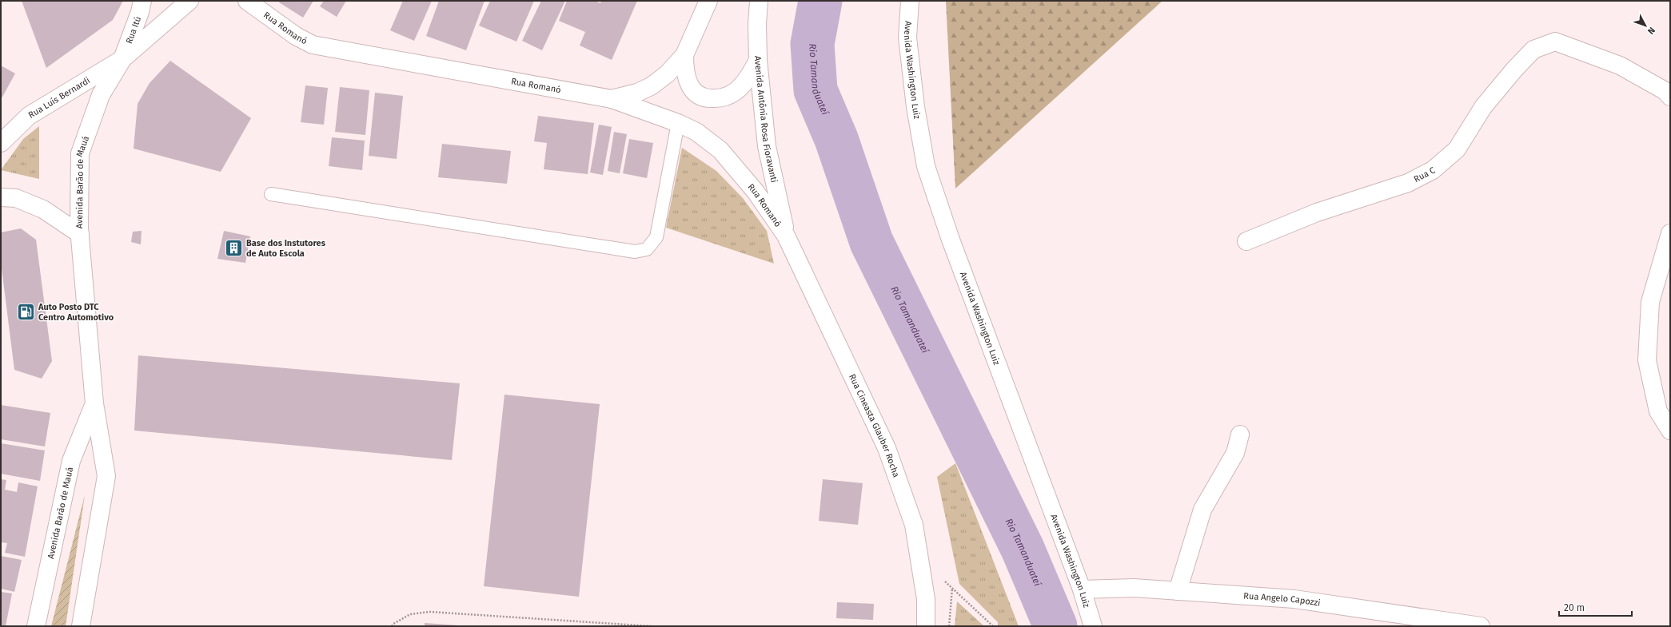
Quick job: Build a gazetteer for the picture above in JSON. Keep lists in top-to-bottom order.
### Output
{
  "streets": {
    "main road": [
      "Rua Romanó",
      "Rua Itú",
      "Avenida Washington Luiz",
      "Rua Luís Bernardi",
      "Avenida Antônia Rosa Fioravanti",
      "Rua C",
      "Avenida Barão de Mauá",
      "Rua Cineasta Glauber Rocha",
      "Rua Angelo Capozzi"
    ]
  },
  "crossings": [
    ["Rua Romanó", "Avenida Antônia Rosa Fioravanti"],
    ["Rua Romanó", "Rua Cineasta Glauber Rocha"],
    ["Rua Itú", "Rua Luís Bernardi"],
    ["Rua Itú", "Avenida Barão de Mauá"],
    ["Avenida Washington Luiz", "Rua Angelo Capozzi"],
    ["Rua Luís Bernardi", "Avenida Barão de Mauá"],
    ["Avenida Antônia Rosa Fioravanti", "Rua Cineasta Glauber Rocha"]
  ],
  "water": ["Rio Tamanduateí"],
  "places": {
    "building": ["Base dos Instutores de Auto Escola"],
    "fuel station": ["Auto Posto DTC Centro Automotivo"]
  },
  "scale_bar": "20 m",
  "north": "bottom right"
}
